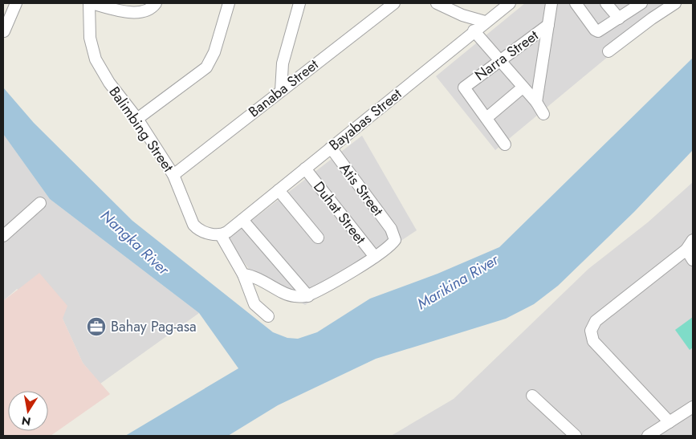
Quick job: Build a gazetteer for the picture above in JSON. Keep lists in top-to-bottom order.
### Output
{
  "streets": {
    "street": [
      "Narra Street",
      "Banaba Street",
      "Bayabas Street",
      "Balimbing Street",
      "Atis Street",
      "Duhat Street"
    ]
  },
  "crossings": [
    ["Banaba Street", "Balimbing Street"],
    ["Bayabas Street", "Balimbing Street"],
    ["Bayabas Street", "Atis Street"],
    ["Bayabas Street", "Duhat Street"],
    ["Atis Street", "Duhat Street"]
  ],
  "water": ["Nangka River", "Marikina River"],
  "places": {
    "office": ["Bahay Pag-asa"]
  },
  "north": "bottom"
}
